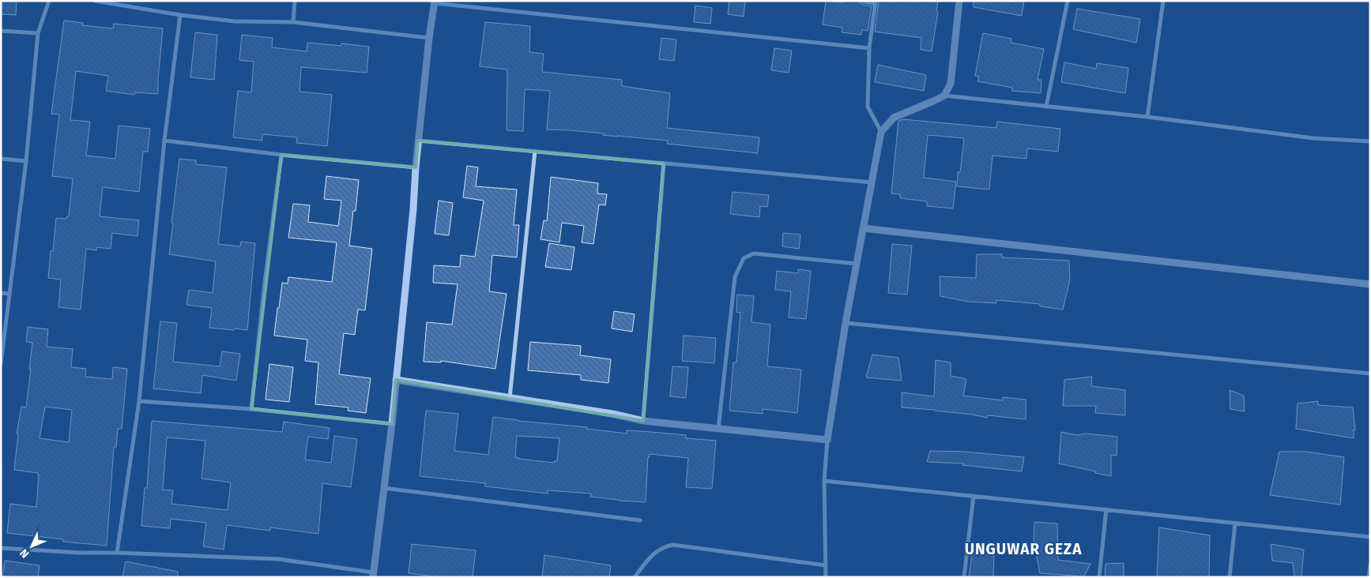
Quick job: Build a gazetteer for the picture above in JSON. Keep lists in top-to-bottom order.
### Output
{
  "districts": ["UNGUWAR GEZA"],
  "north": "bottom left"
}
